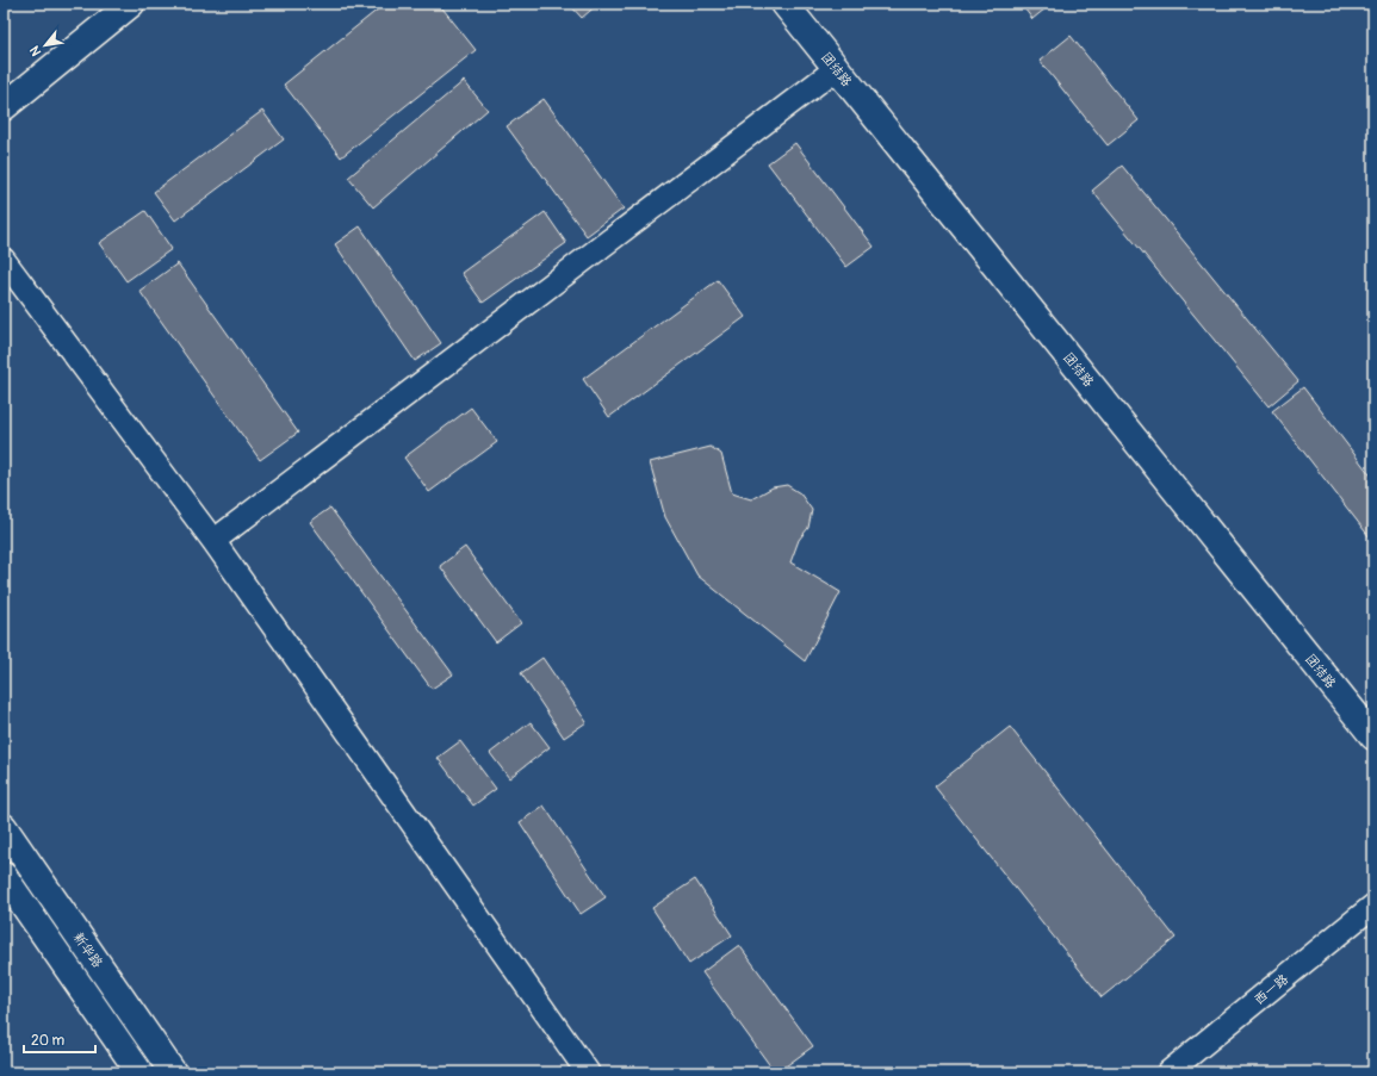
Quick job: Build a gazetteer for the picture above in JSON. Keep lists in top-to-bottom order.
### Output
{
  "streets": {
    "main road": ["团结路", "新华路"],
    "street": ["西一路"]
  },
  "scale_bar": "20 m",
  "north": "bottom left"
}
